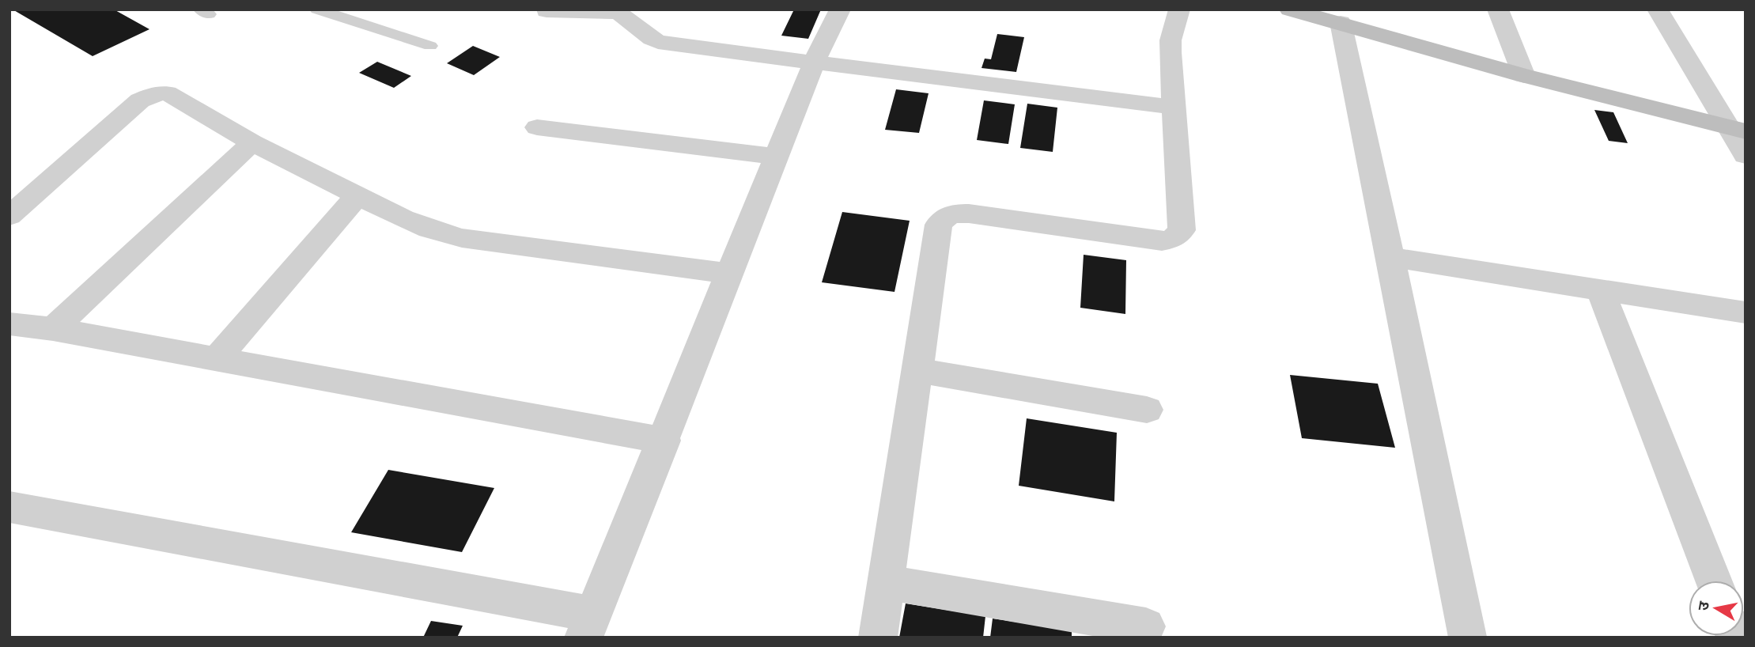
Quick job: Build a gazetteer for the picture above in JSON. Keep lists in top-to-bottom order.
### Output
{
  "north": "left"
}
